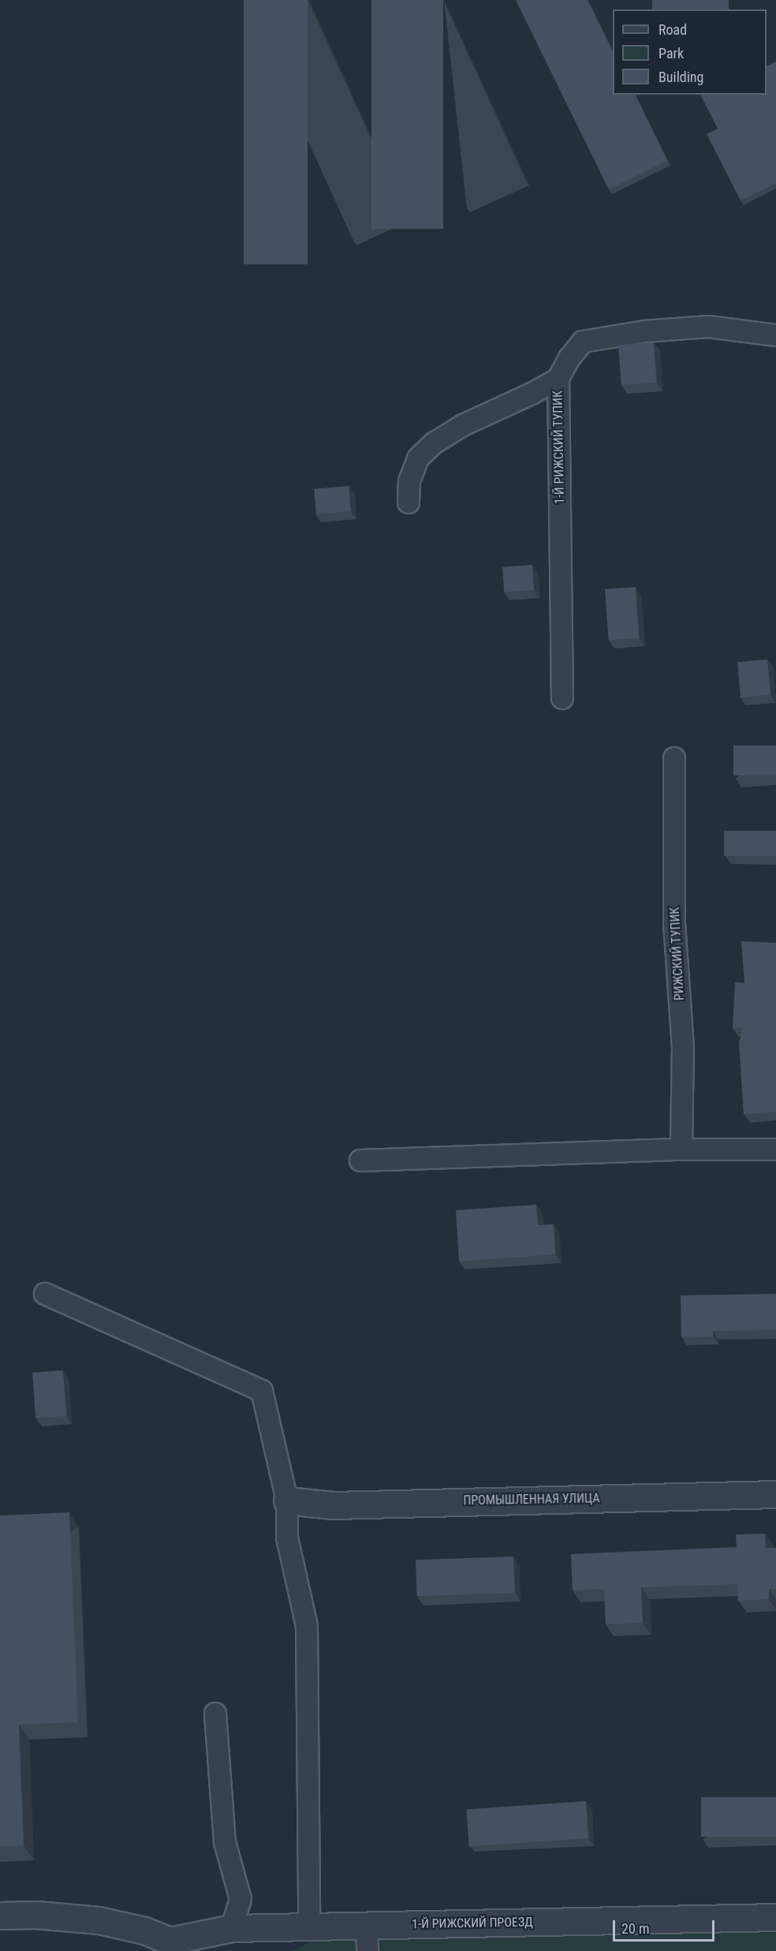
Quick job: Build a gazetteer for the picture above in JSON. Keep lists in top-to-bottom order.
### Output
{
  "streets": {
    "street": ["ПРОМЫШЛЕННАЯ УЛИЦА", "1-Й РИЖСКИЙ ПРОЕЗД"],
    "lane": ["1-Й РИЖСКИЙ ТУПИК", "РИЖСКИЙ ТУПИК"]
  },
  "legend": ["Road", "Park", "Building"],
  "scale_bar": "20 m"
}
